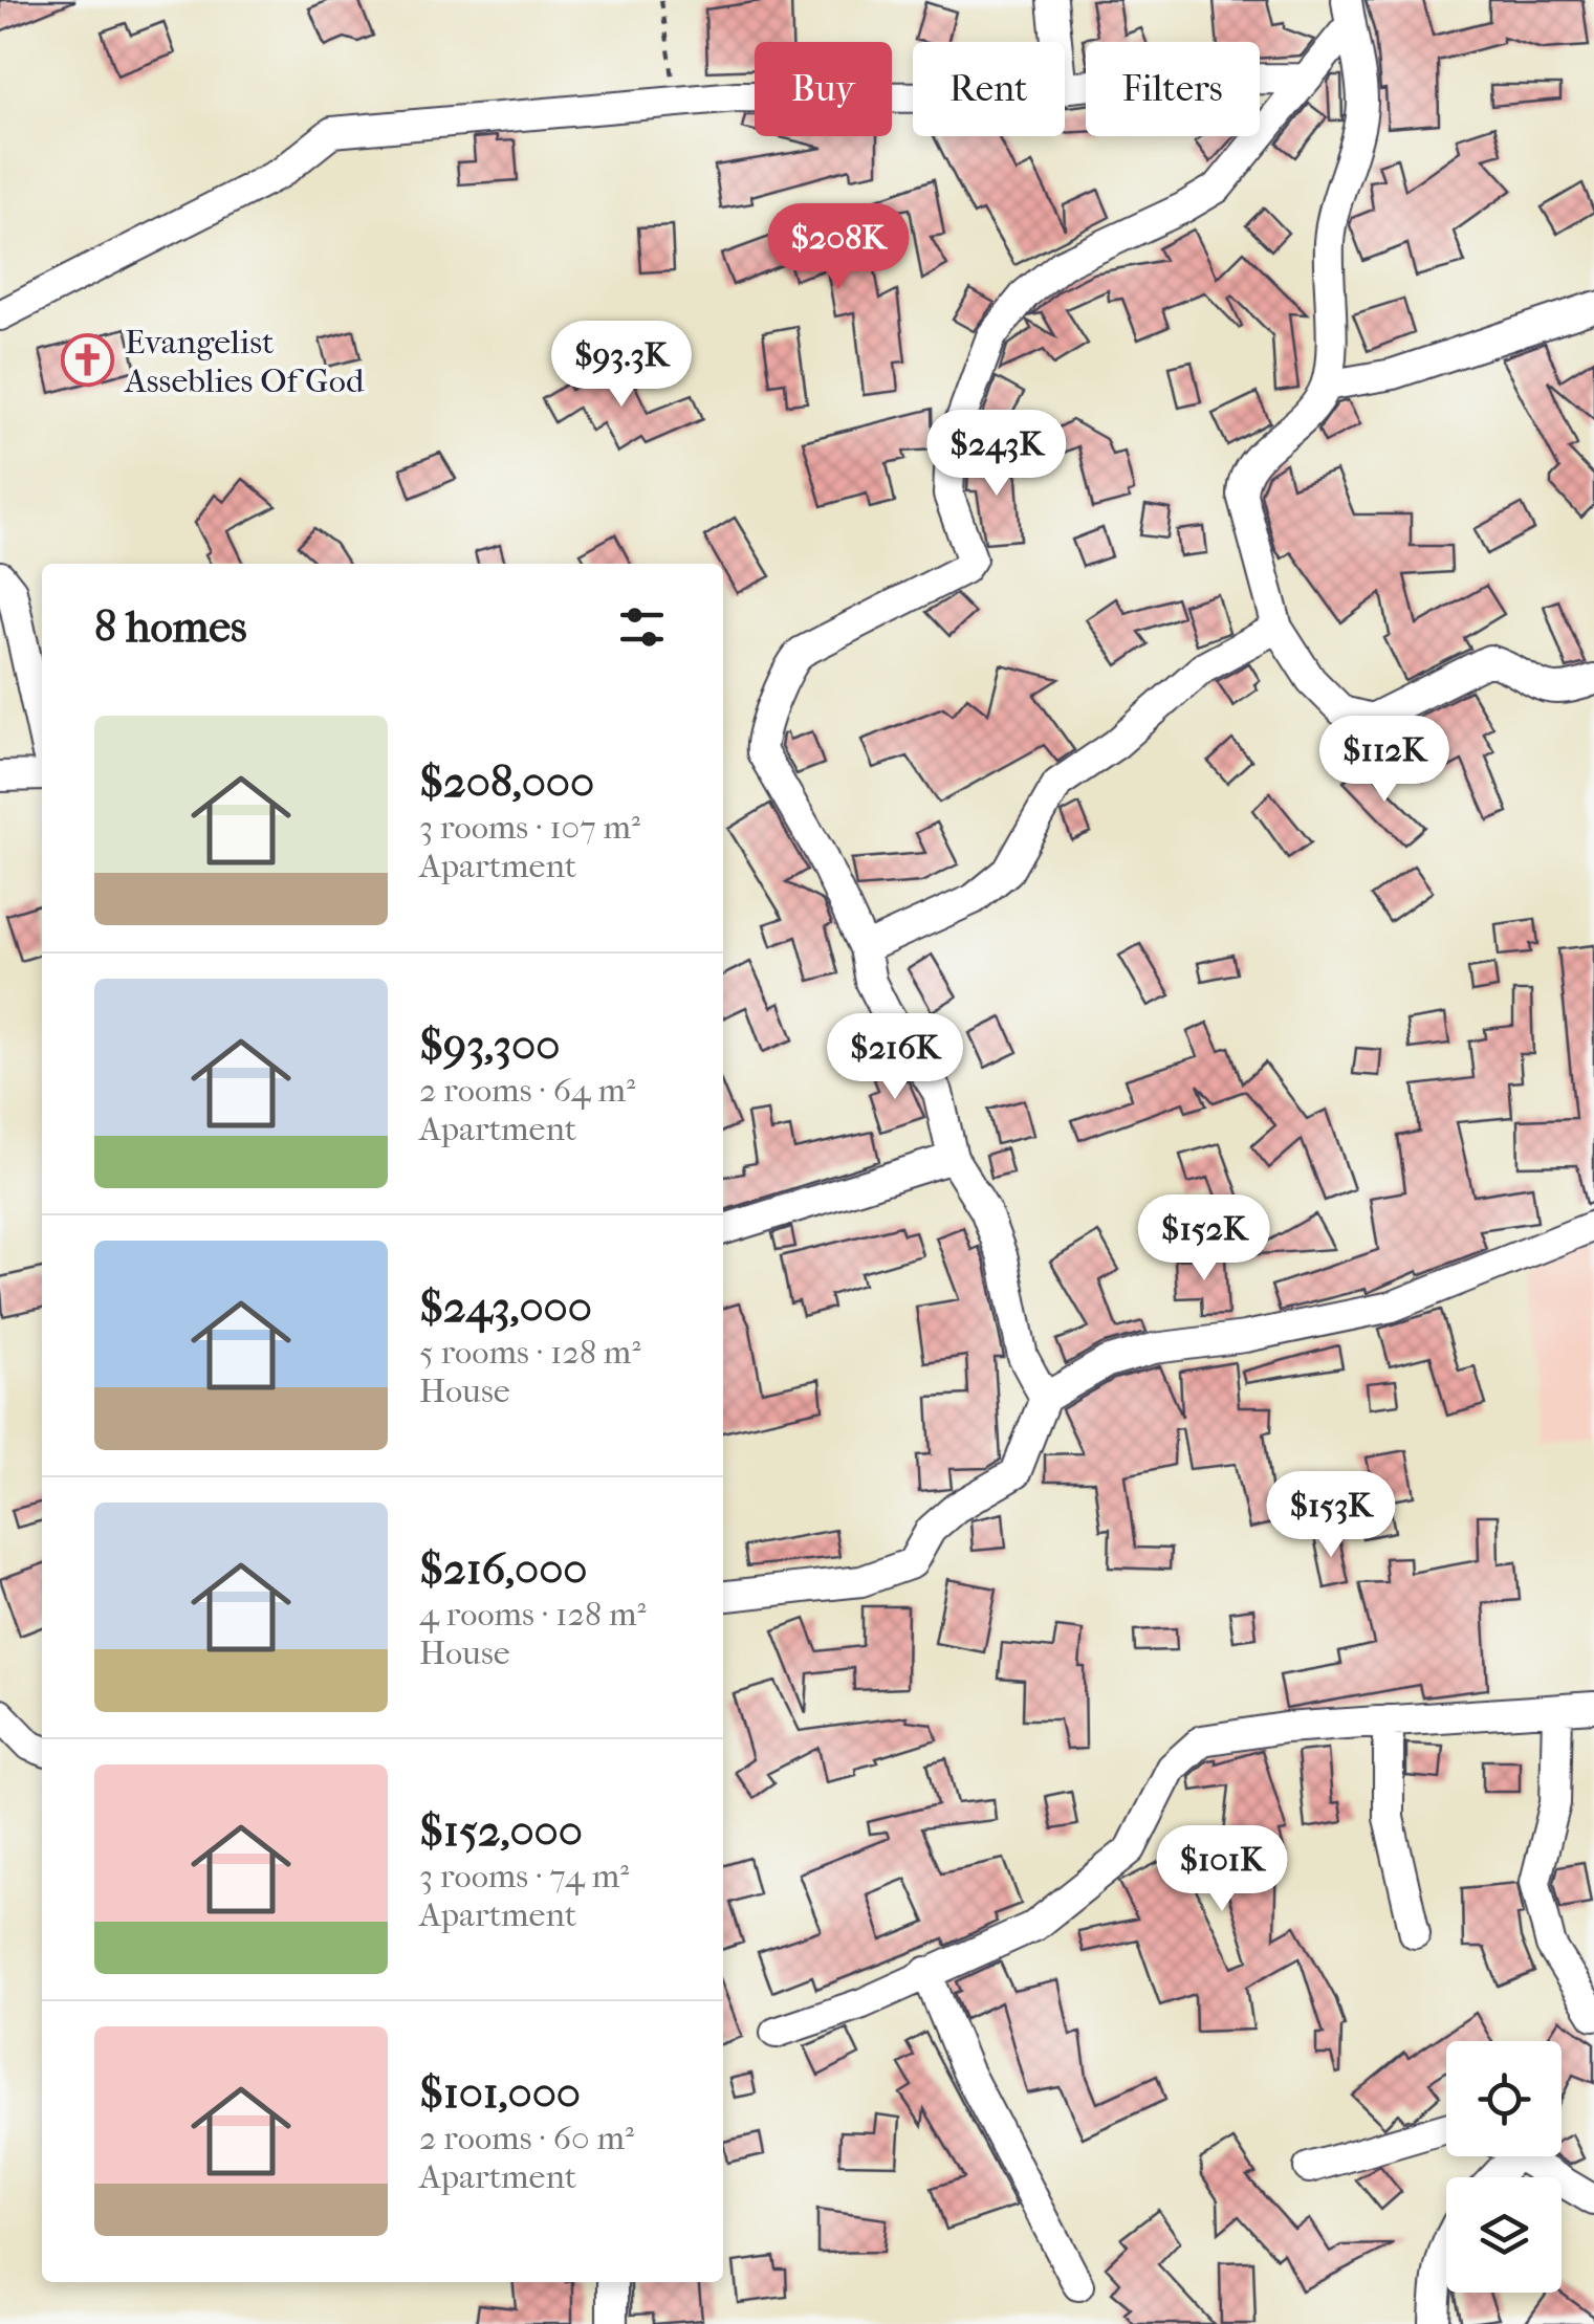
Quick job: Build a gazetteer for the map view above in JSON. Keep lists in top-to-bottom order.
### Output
{
  "places": {
    "church": ["Evangelist Asseblies Of God"]
  },
  "page": {
    "chip": ["Buy", "Rent", "Filters"],
    "price": [
      "$208K",
      "$93.3K",
      "$243K",
      "$112K",
      "$216K",
      "$152K",
      "$153K",
      "$101K"
    ],
    "heading": "8 homes",
    "list": [
      {
        "name": "$208,000",
        "note": "3 rooms · 107 m² · Apartment"
      },
      {
        "name": "$93,300",
        "note": "2 rooms · 64 m² · Apartment"
      },
      {
        "name": "$243,000",
        "note": "5 rooms · 128 m² · House"
      },
      {
        "name": "$216,000",
        "note": "4 rooms · 128 m² · House"
      },
      {
        "name": "$152,000",
        "note": "3 rooms · 74 m² · Apartment"
      },
      {
        "name": "$101,000",
        "note": "2 rooms · 60 m² · Apartment"
      }
    ]
  }
}
